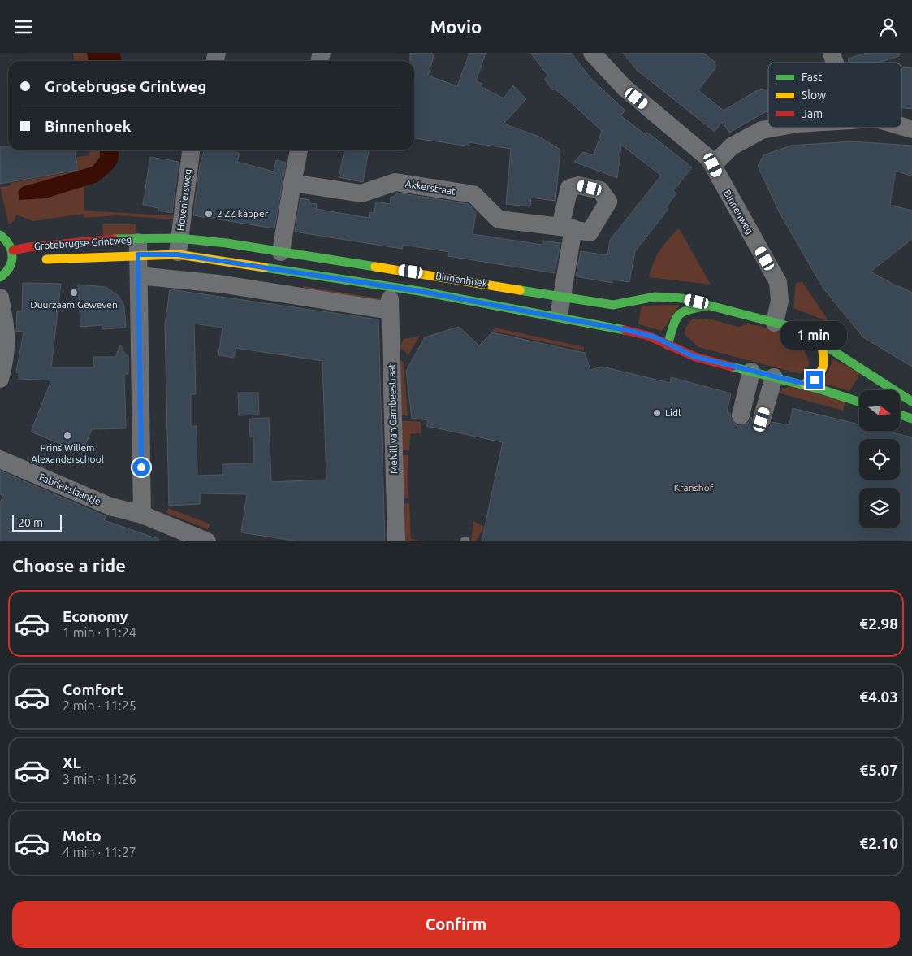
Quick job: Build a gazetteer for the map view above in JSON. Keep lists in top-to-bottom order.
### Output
{
  "streets": {
    "main road": ["Grotebrugse Grintweg", "Binnenhoek"],
    "street": [
      "Akkerstraat",
      "Hoveniersweg",
      "Binnenweg",
      "Melvill van Carnbeestraat",
      "Fabriekslaantje"
    ]
  },
  "crossings": [
    ["Akkerstraat", "Binnenhoek"],
    ["Hoveniersweg", "Binnenhoek"],
    ["Binnenweg", "Binnenhoek"],
    ["Grotebrugse Grintweg", "Binnenhoek"],
    ["Grotebrugse Grintweg", "Melvill van Carnbeestraat"],
    ["Grotebrugse Grintweg", "Fabriekslaantje"]
  ],
  "parks": ["Kranshof"],
  "places": [
    "2 ZZ kapper",
    "Duurzaam Geweven",
    "Lidl",
    "Prins Willem Alexanderschool"
  ],
  "legend": ["Fast", "Slow", "Jam"],
  "scale_bar": "20 m",
  "north": "right",
  "page": {
    "header": "Movio",
    "banner": ["Grotebrugse Grintweg", "Binnenhoek"],
    "bubble": "1 min",
    "scale": "20 m",
    "heading": "Choose a ride",
    "list": [
      {
        "name": "Economy",
        "note": "1 min · 11:24",
        "value": "€2.98"
      },
      {
        "name": "Comfort",
        "note": "2 min · 11:25",
        "value": "€4.03"
      },
      {
        "name": "XL",
        "note": "3 min · 11:26",
        "value": "€5.07"
      },
      {
        "name": "Moto",
        "note": "4 min · 11:27",
        "value": "€2.10"
      }
    ],
    "buttons": "Confirm"
  }
}
